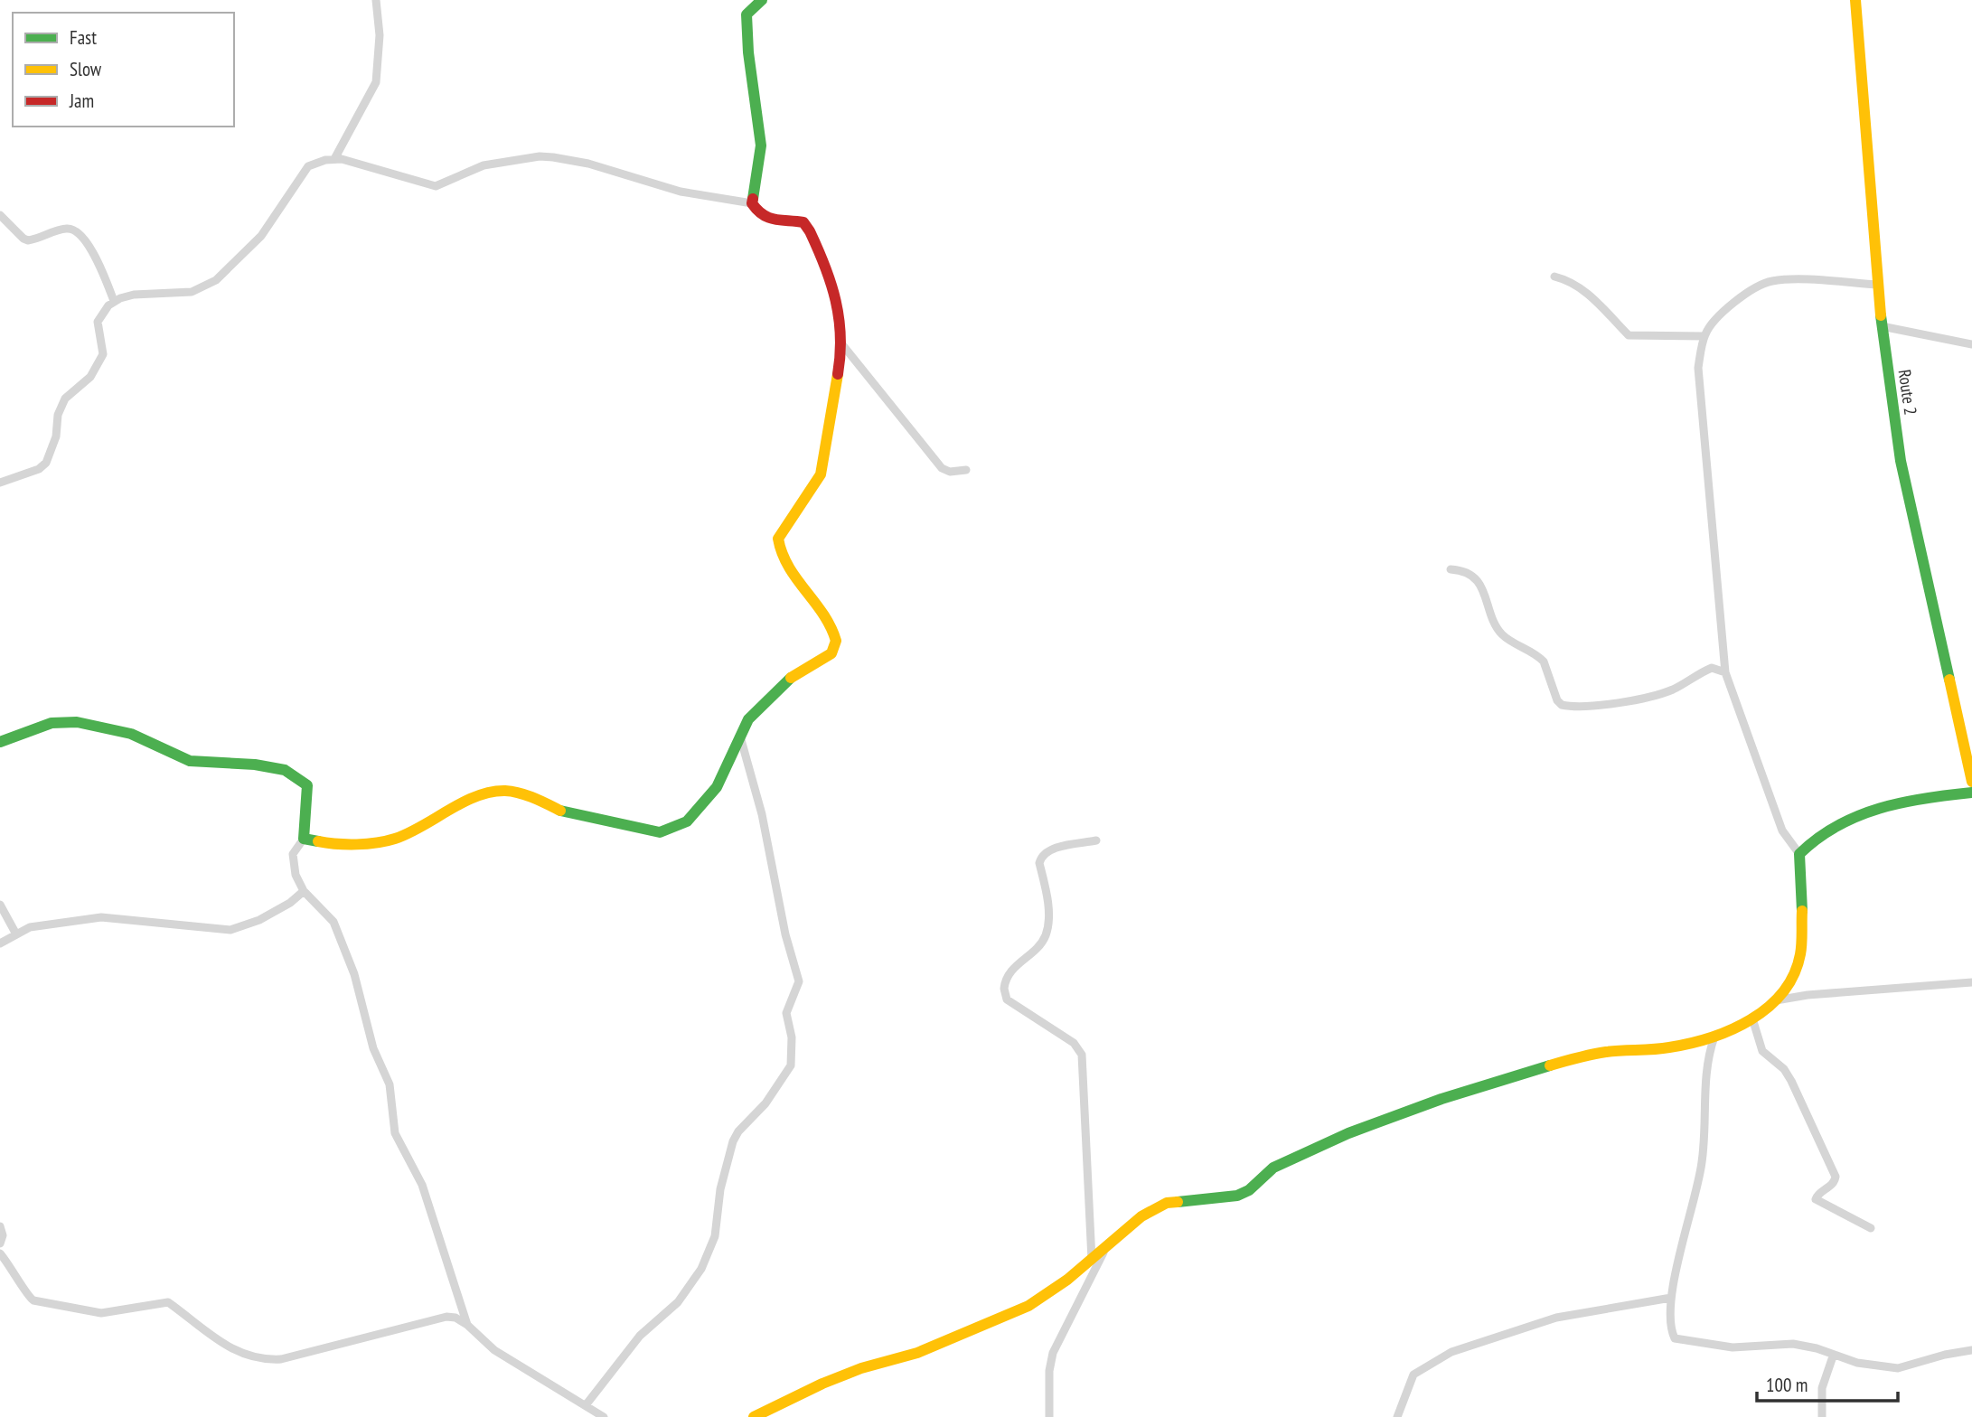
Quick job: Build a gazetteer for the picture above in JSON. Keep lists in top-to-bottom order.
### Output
{
  "streets": {
    "main road": ["Route 2"]
  },
  "legend": ["Fast", "Slow", "Jam"],
  "scale_bar": "100 m"
}
